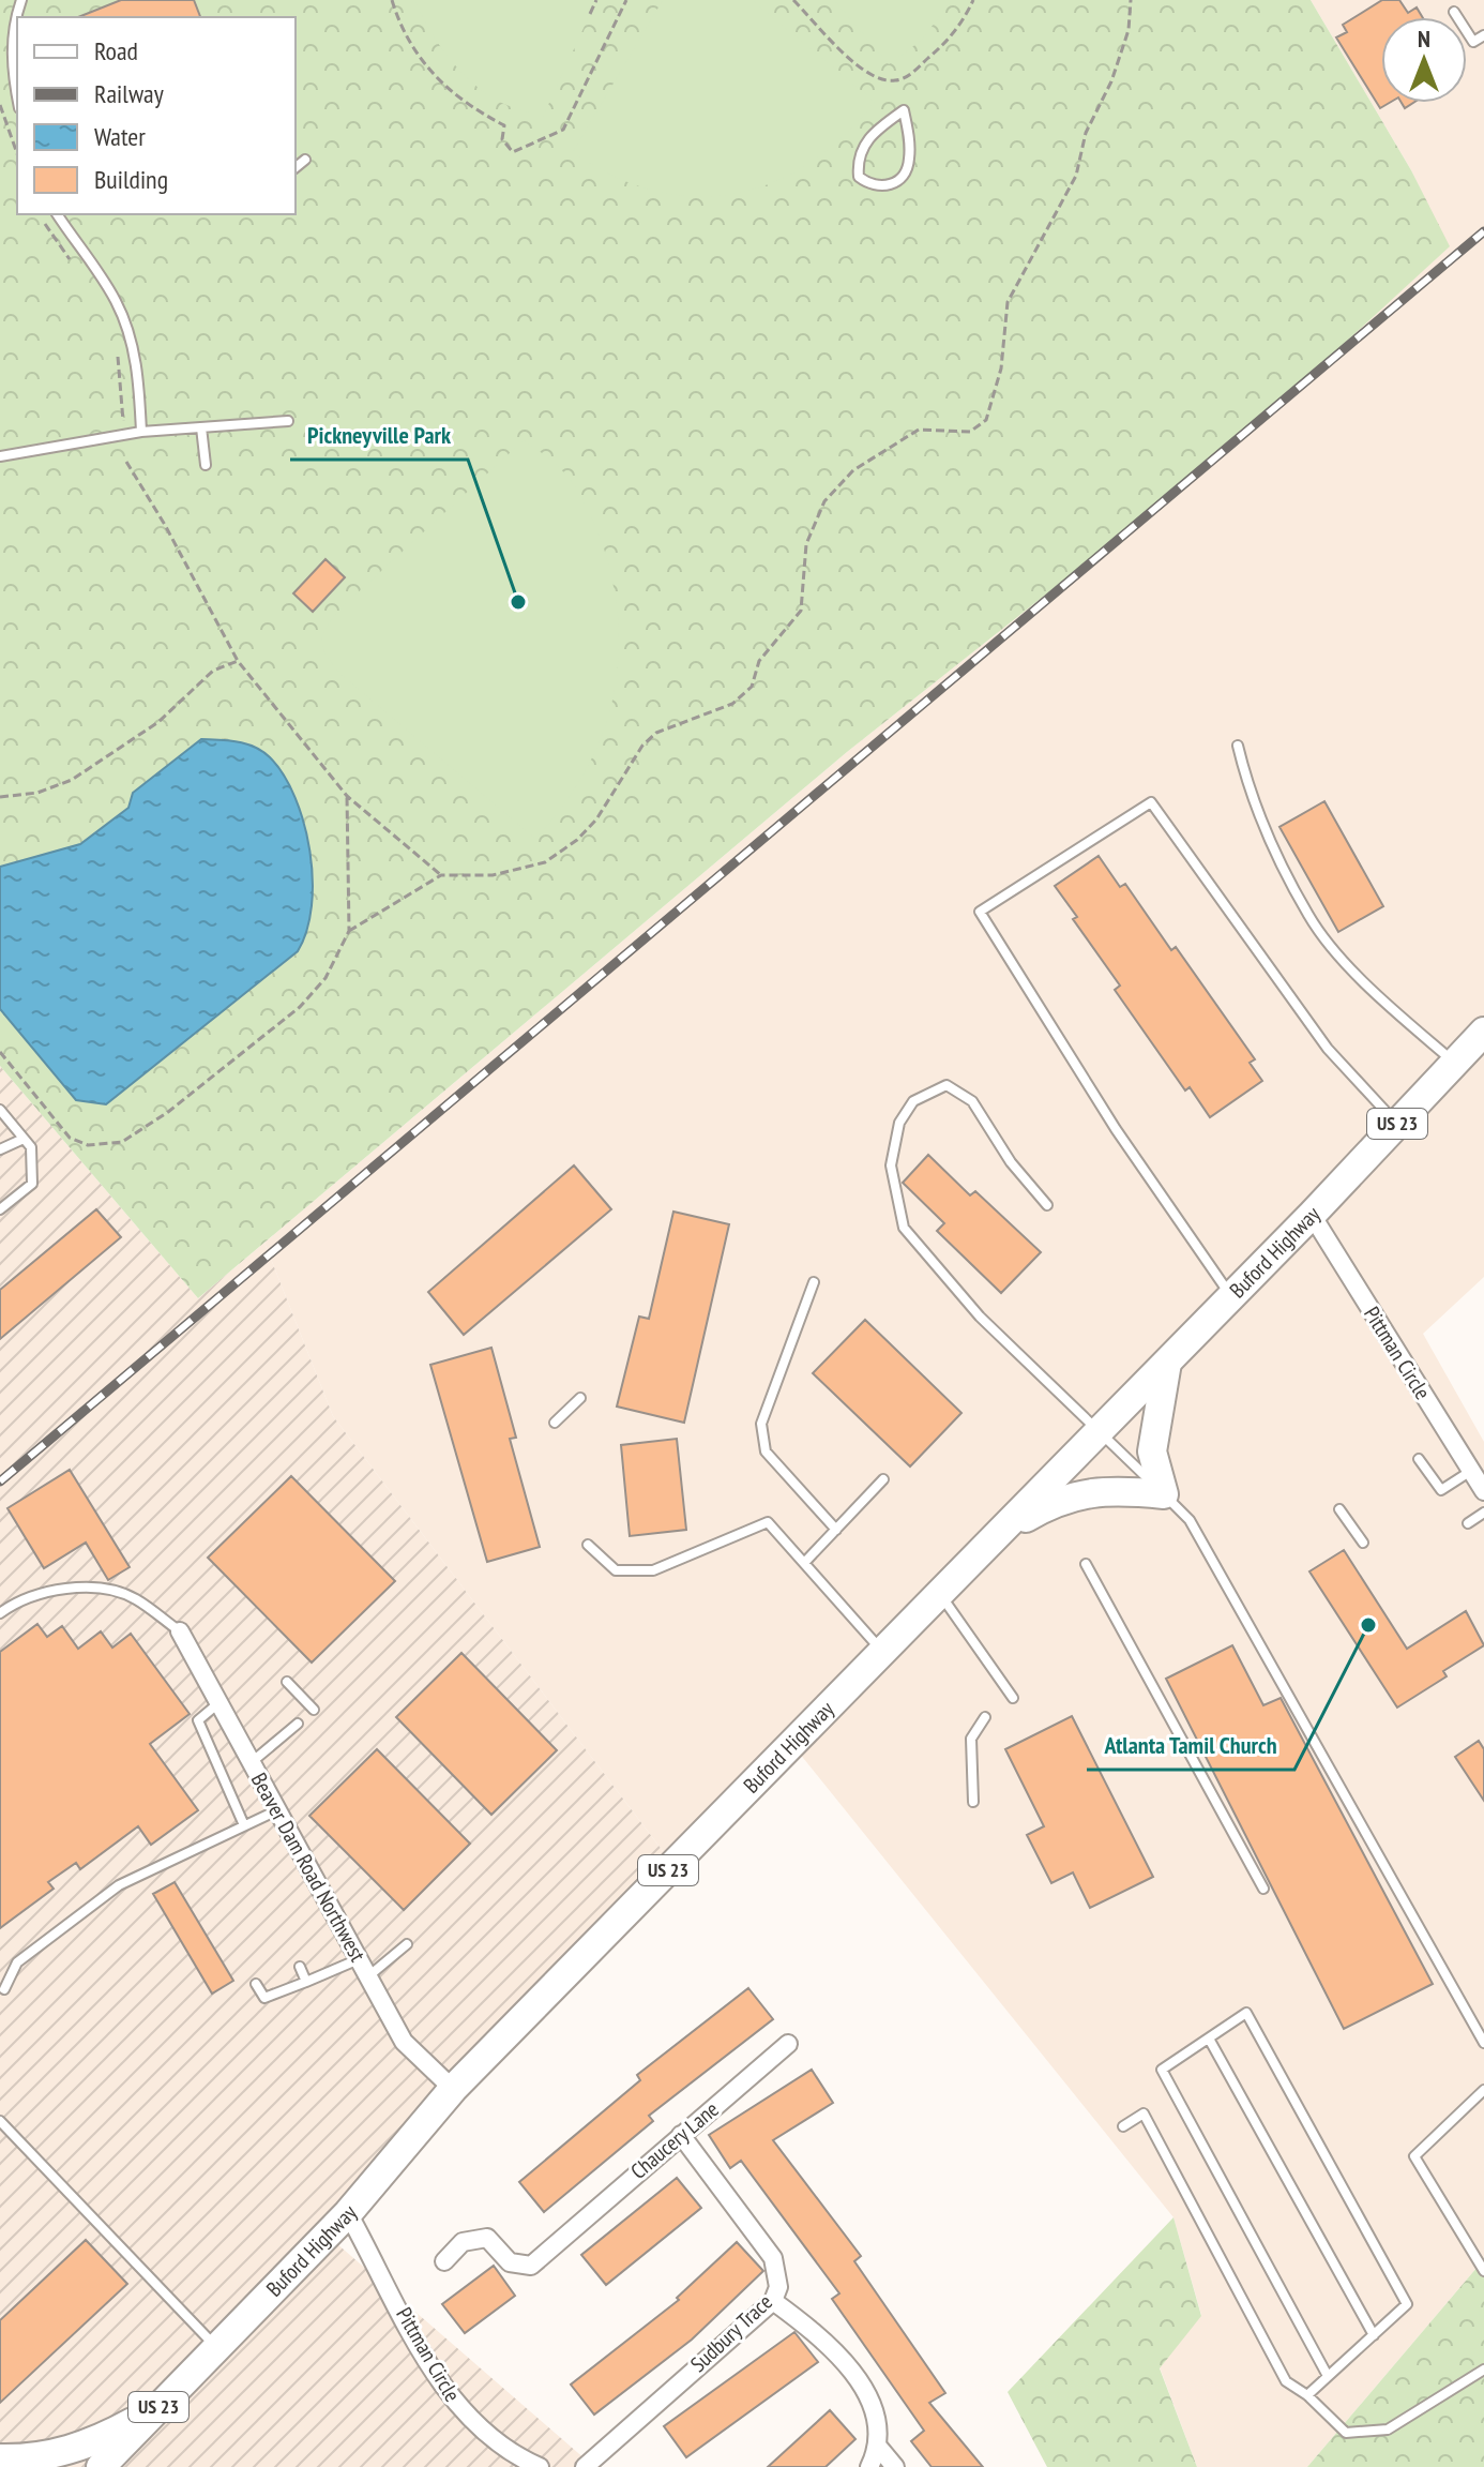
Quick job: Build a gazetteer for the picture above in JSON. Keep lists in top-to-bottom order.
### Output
{
  "streets": {
    "main road": ["US 23", "Buford Highway"],
    "street": [
      "Pittman Circle",
      "Beaver Dam Road Northwest",
      "Chaucery Lane",
      "Sudbury Trace"
    ]
  },
  "crossings": [
    ["Buford Highway", "Pittman Circle"],
    ["Buford Highway", "Beaver Dam Road Northwest"],
    ["Chaucery Lane", "Sudbury Trace"]
  ],
  "places": ["Pickneyville Park", "Atlanta Tamil Church"],
  "legend": [
    "Road",
    "Railway",
    "Water",
    "Building"
  ],
  "north": "top"
}
